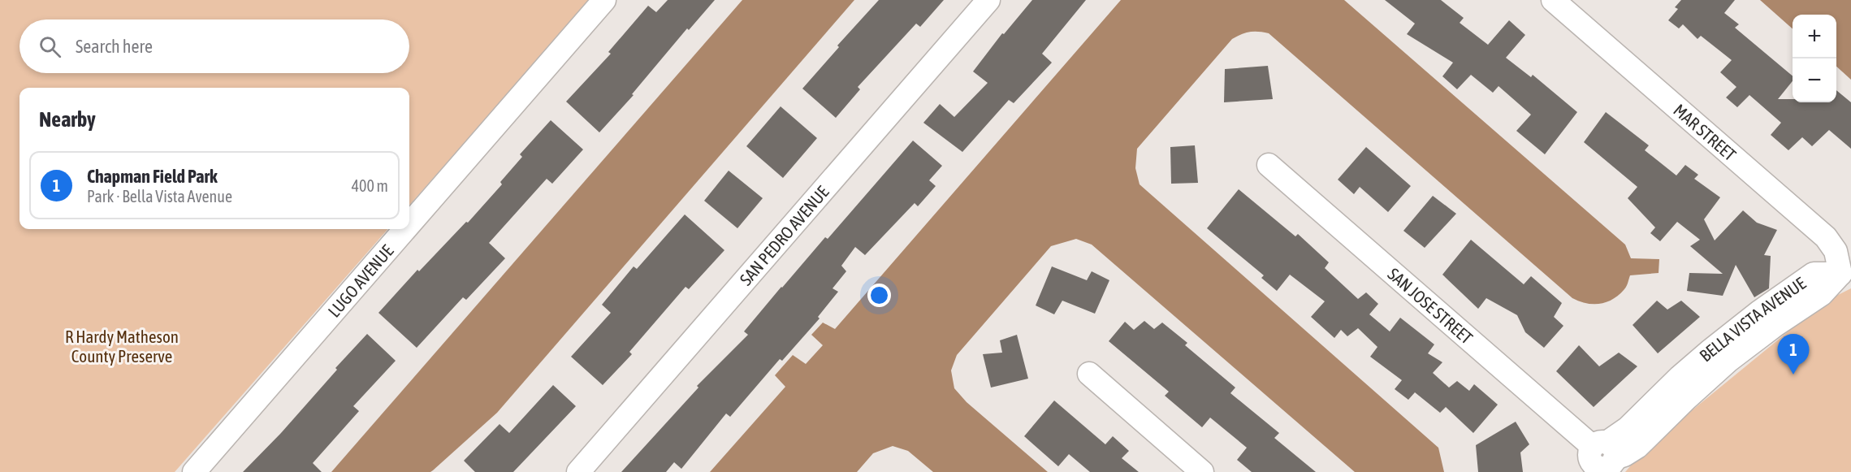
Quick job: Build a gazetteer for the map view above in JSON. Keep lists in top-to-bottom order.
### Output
{
  "streets": {
    "street": [
      "MAR STREET",
      "SAN PEDRO AVENUE",
      "LUGO AVENUE",
      "SAN JOSE STREET",
      "BELLA VISTA AVENUE"
    ]
  },
  "crossings": [
    ["MAR STREET", "BELLA VISTA AVENUE"],
    ["SAN JOSE STREET", "BELLA VISTA AVENUE"]
  ],
  "parks": ["R Hardy Matheson County Preserve"],
  "page": {
    "map_buttons": ["+", "−"],
    "search": "Search here",
    "heading": "Nearby",
    "list": [
      {
        "mark": "1",
        "name": "Chapman Field Park",
        "note": "Park · Bella Vista Avenue",
        "value": "400 m"
      }
    ],
    "pins": "1"
  }
}
